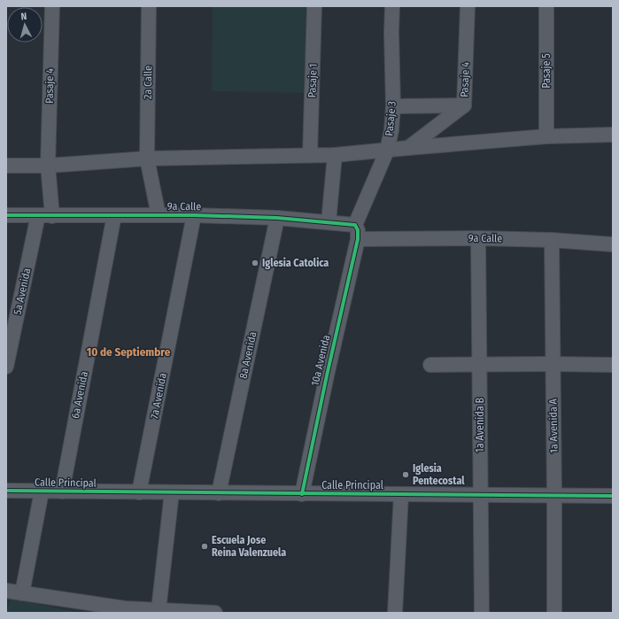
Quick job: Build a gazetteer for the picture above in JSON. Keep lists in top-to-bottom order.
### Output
{
  "streets": {
    "street": [
      "Pasaje 5",
      "Pasaje 4",
      "Pasaje 1",
      "2a Calle",
      "Pasaje 3",
      "9a Calle",
      "5a Avenida",
      "8a Avenida",
      "10a Avenida",
      "6a Avenida",
      "7a Avenida",
      "1a Avenida B",
      "1a Avenida A",
      "Calle Principal"
    ]
  },
  "crossings": [
    ["Pasaje 4", "9a Calle"],
    ["Pasaje 4", "5a Avenida"],
    ["2a Calle", "9a Calle"],
    ["Pasaje 3", "9a Calle"],
    ["Pasaje 3", "10a Avenida"],
    ["9a Calle", "5a Avenida"],
    ["9a Calle", "8a Avenida"],
    ["9a Calle", "10a Avenida"],
    ["9a Calle", "6a Avenida"],
    ["9a Calle", "7a Avenida"],
    ["9a Calle", "1a Avenida B"],
    ["9a Calle", "1a Avenida A"],
    ["8a Avenida", "Calle Principal"],
    ["10a Avenida", "Calle Principal"],
    ["6a Avenida", "Calle Principal"],
    ["7a Avenida", "Calle Principal"],
    ["1a Avenida B", "Calle Principal"],
    ["1a Avenida A", "Calle Principal"]
  ],
  "districts": ["10 de Septiembre"],
  "places": ["Iglesia Catolica", "Iglesia Pentecostal", "Escuela Jose Reina Valenzuela"],
  "north": "top"
}
